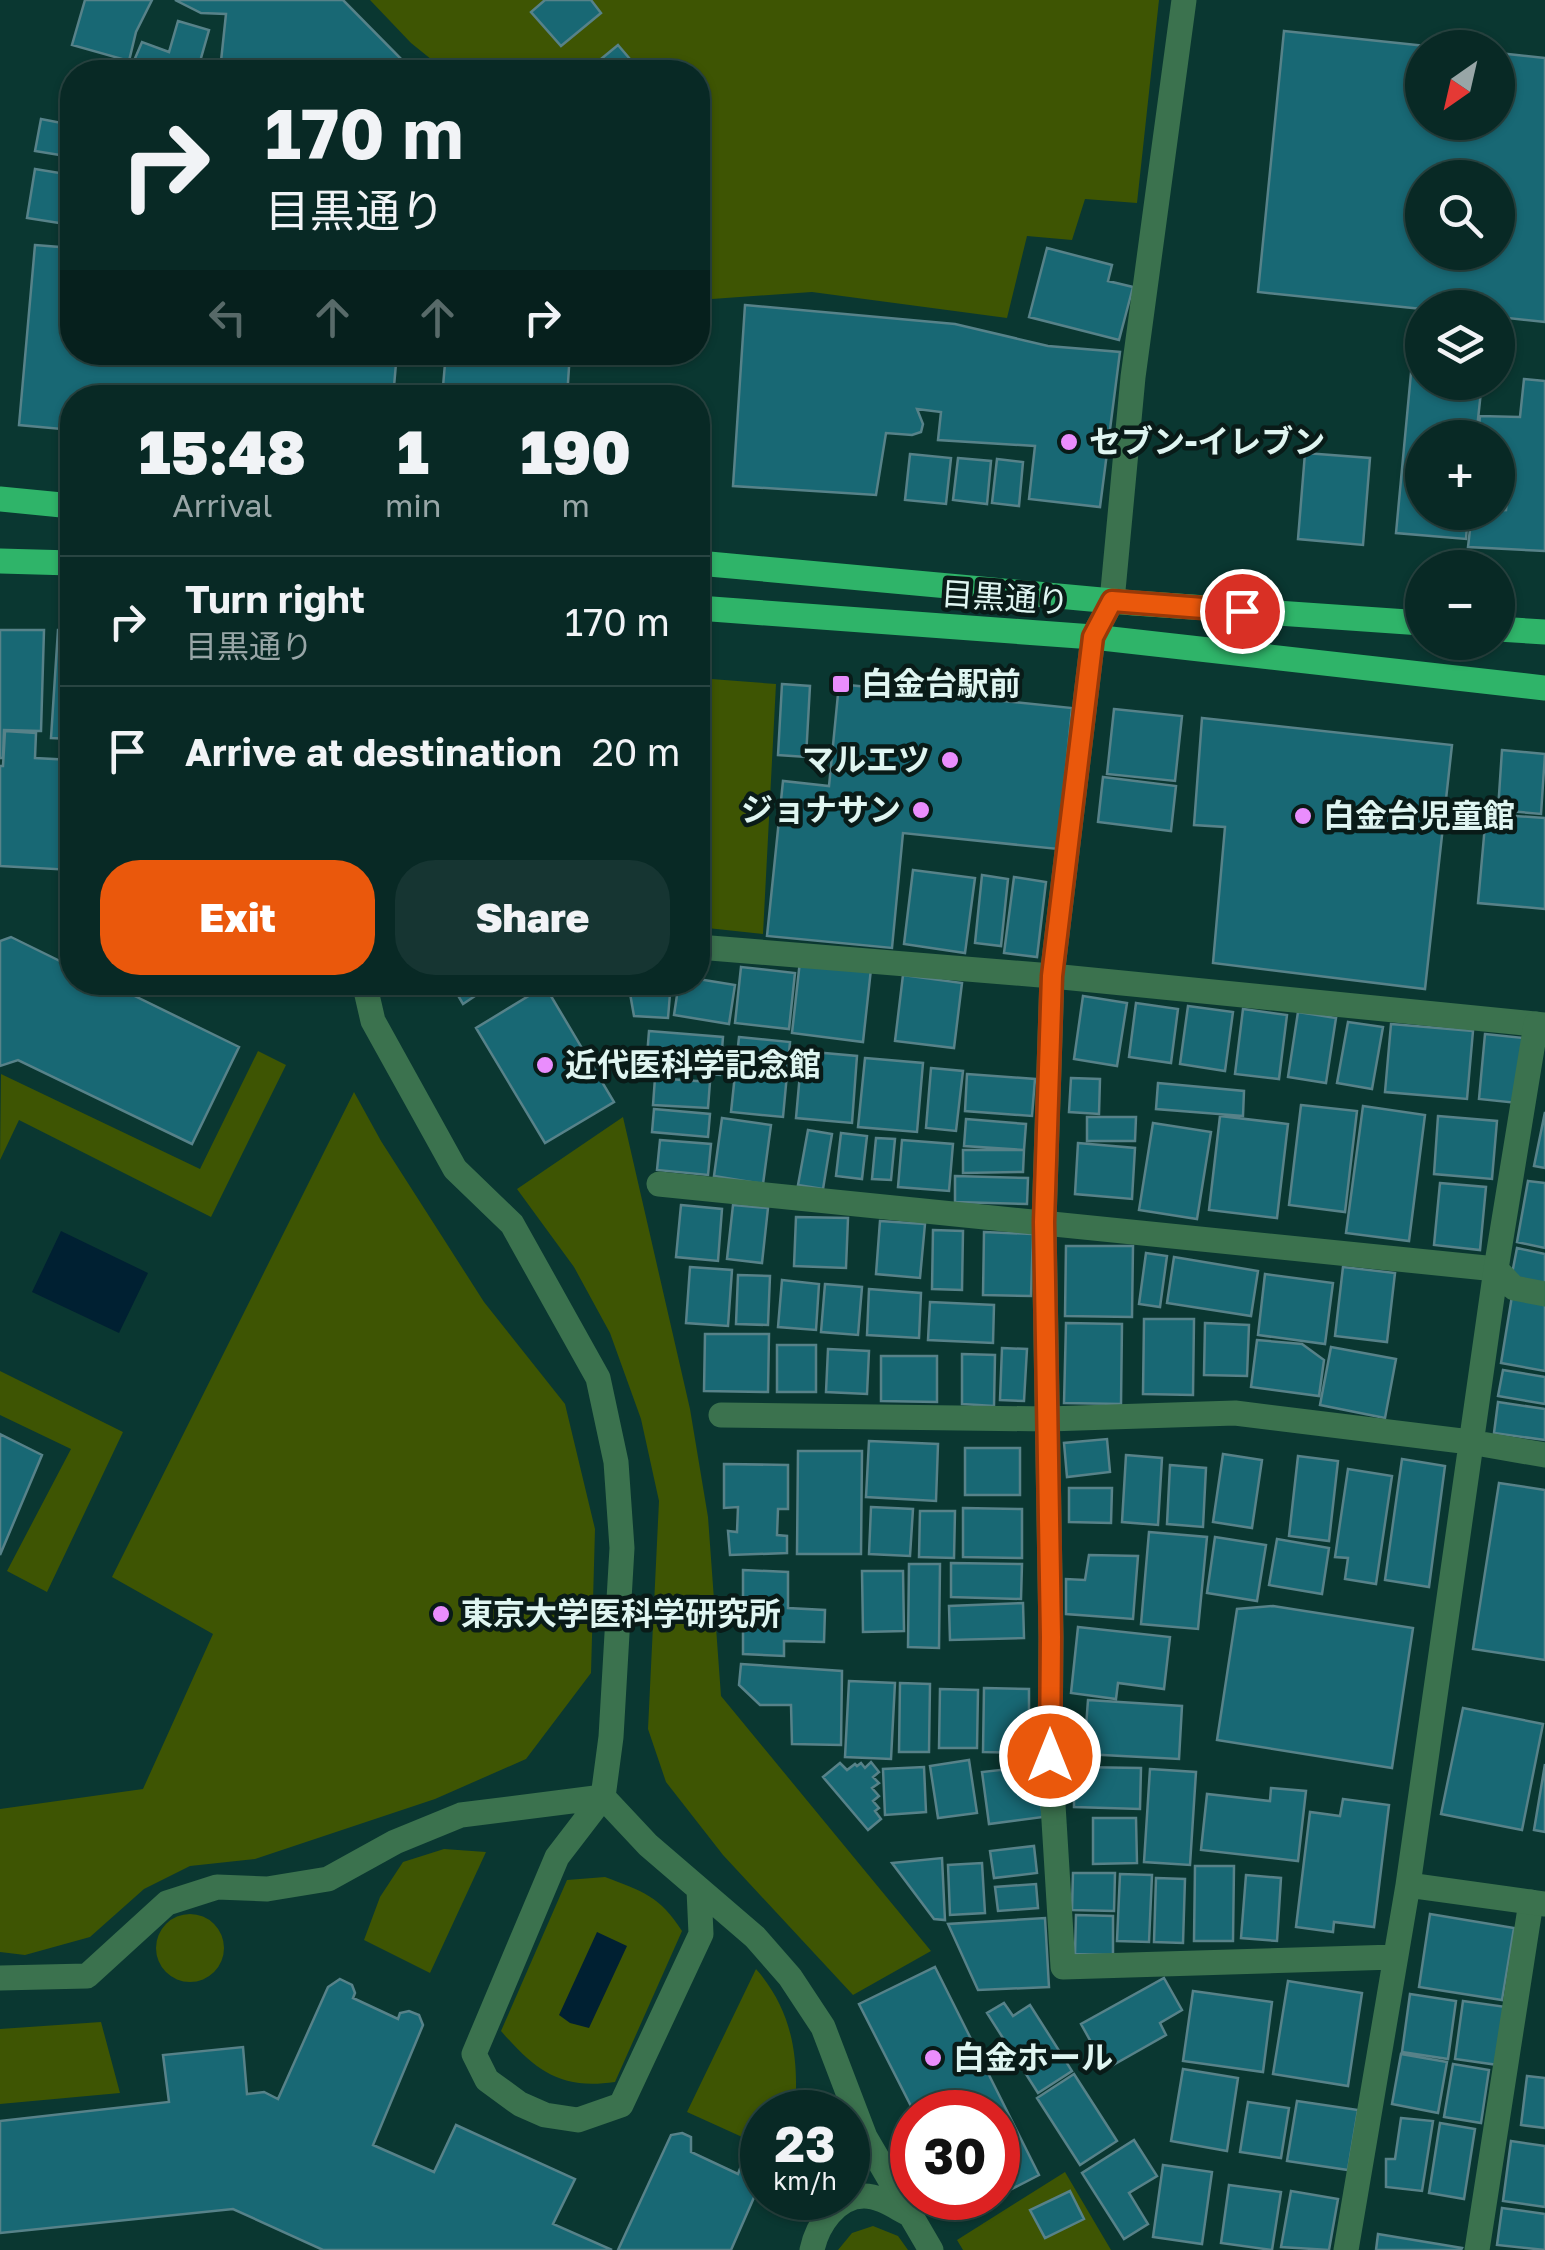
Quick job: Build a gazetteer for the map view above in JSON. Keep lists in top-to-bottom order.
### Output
{
  "streets": {
    "main road": ["目黒通り"]
  },
  "places": {
    "other": [
      "セブン-イレブン",
      "マルエツ",
      "ジョナサン",
      "白金台児童館",
      "近代医科学記念館",
      "東京大学医科学研究所",
      "白金ホール"
    ],
    "transit": ["白金台駅前"]
  },
  "north": "bottom left",
  "page": {
    "map_buttons": ["+", "−"],
    "turn": ["170 m", "目黒通り"],
    "eta": [
      "15:48",
      "Arrival",
      "1",
      "min",
      "190",
      "m"
    ],
    "list": [
      {
        "name": "Turn right",
        "note": "目黒通り",
        "value": "170 m"
      },
      {
        "name": "Arrive at destination",
        "value": "20 m"
      }
    ],
    "buttons": ["Exit", "Share"],
    "speed": "23 km/h",
    "limit": "30"
  }
}
